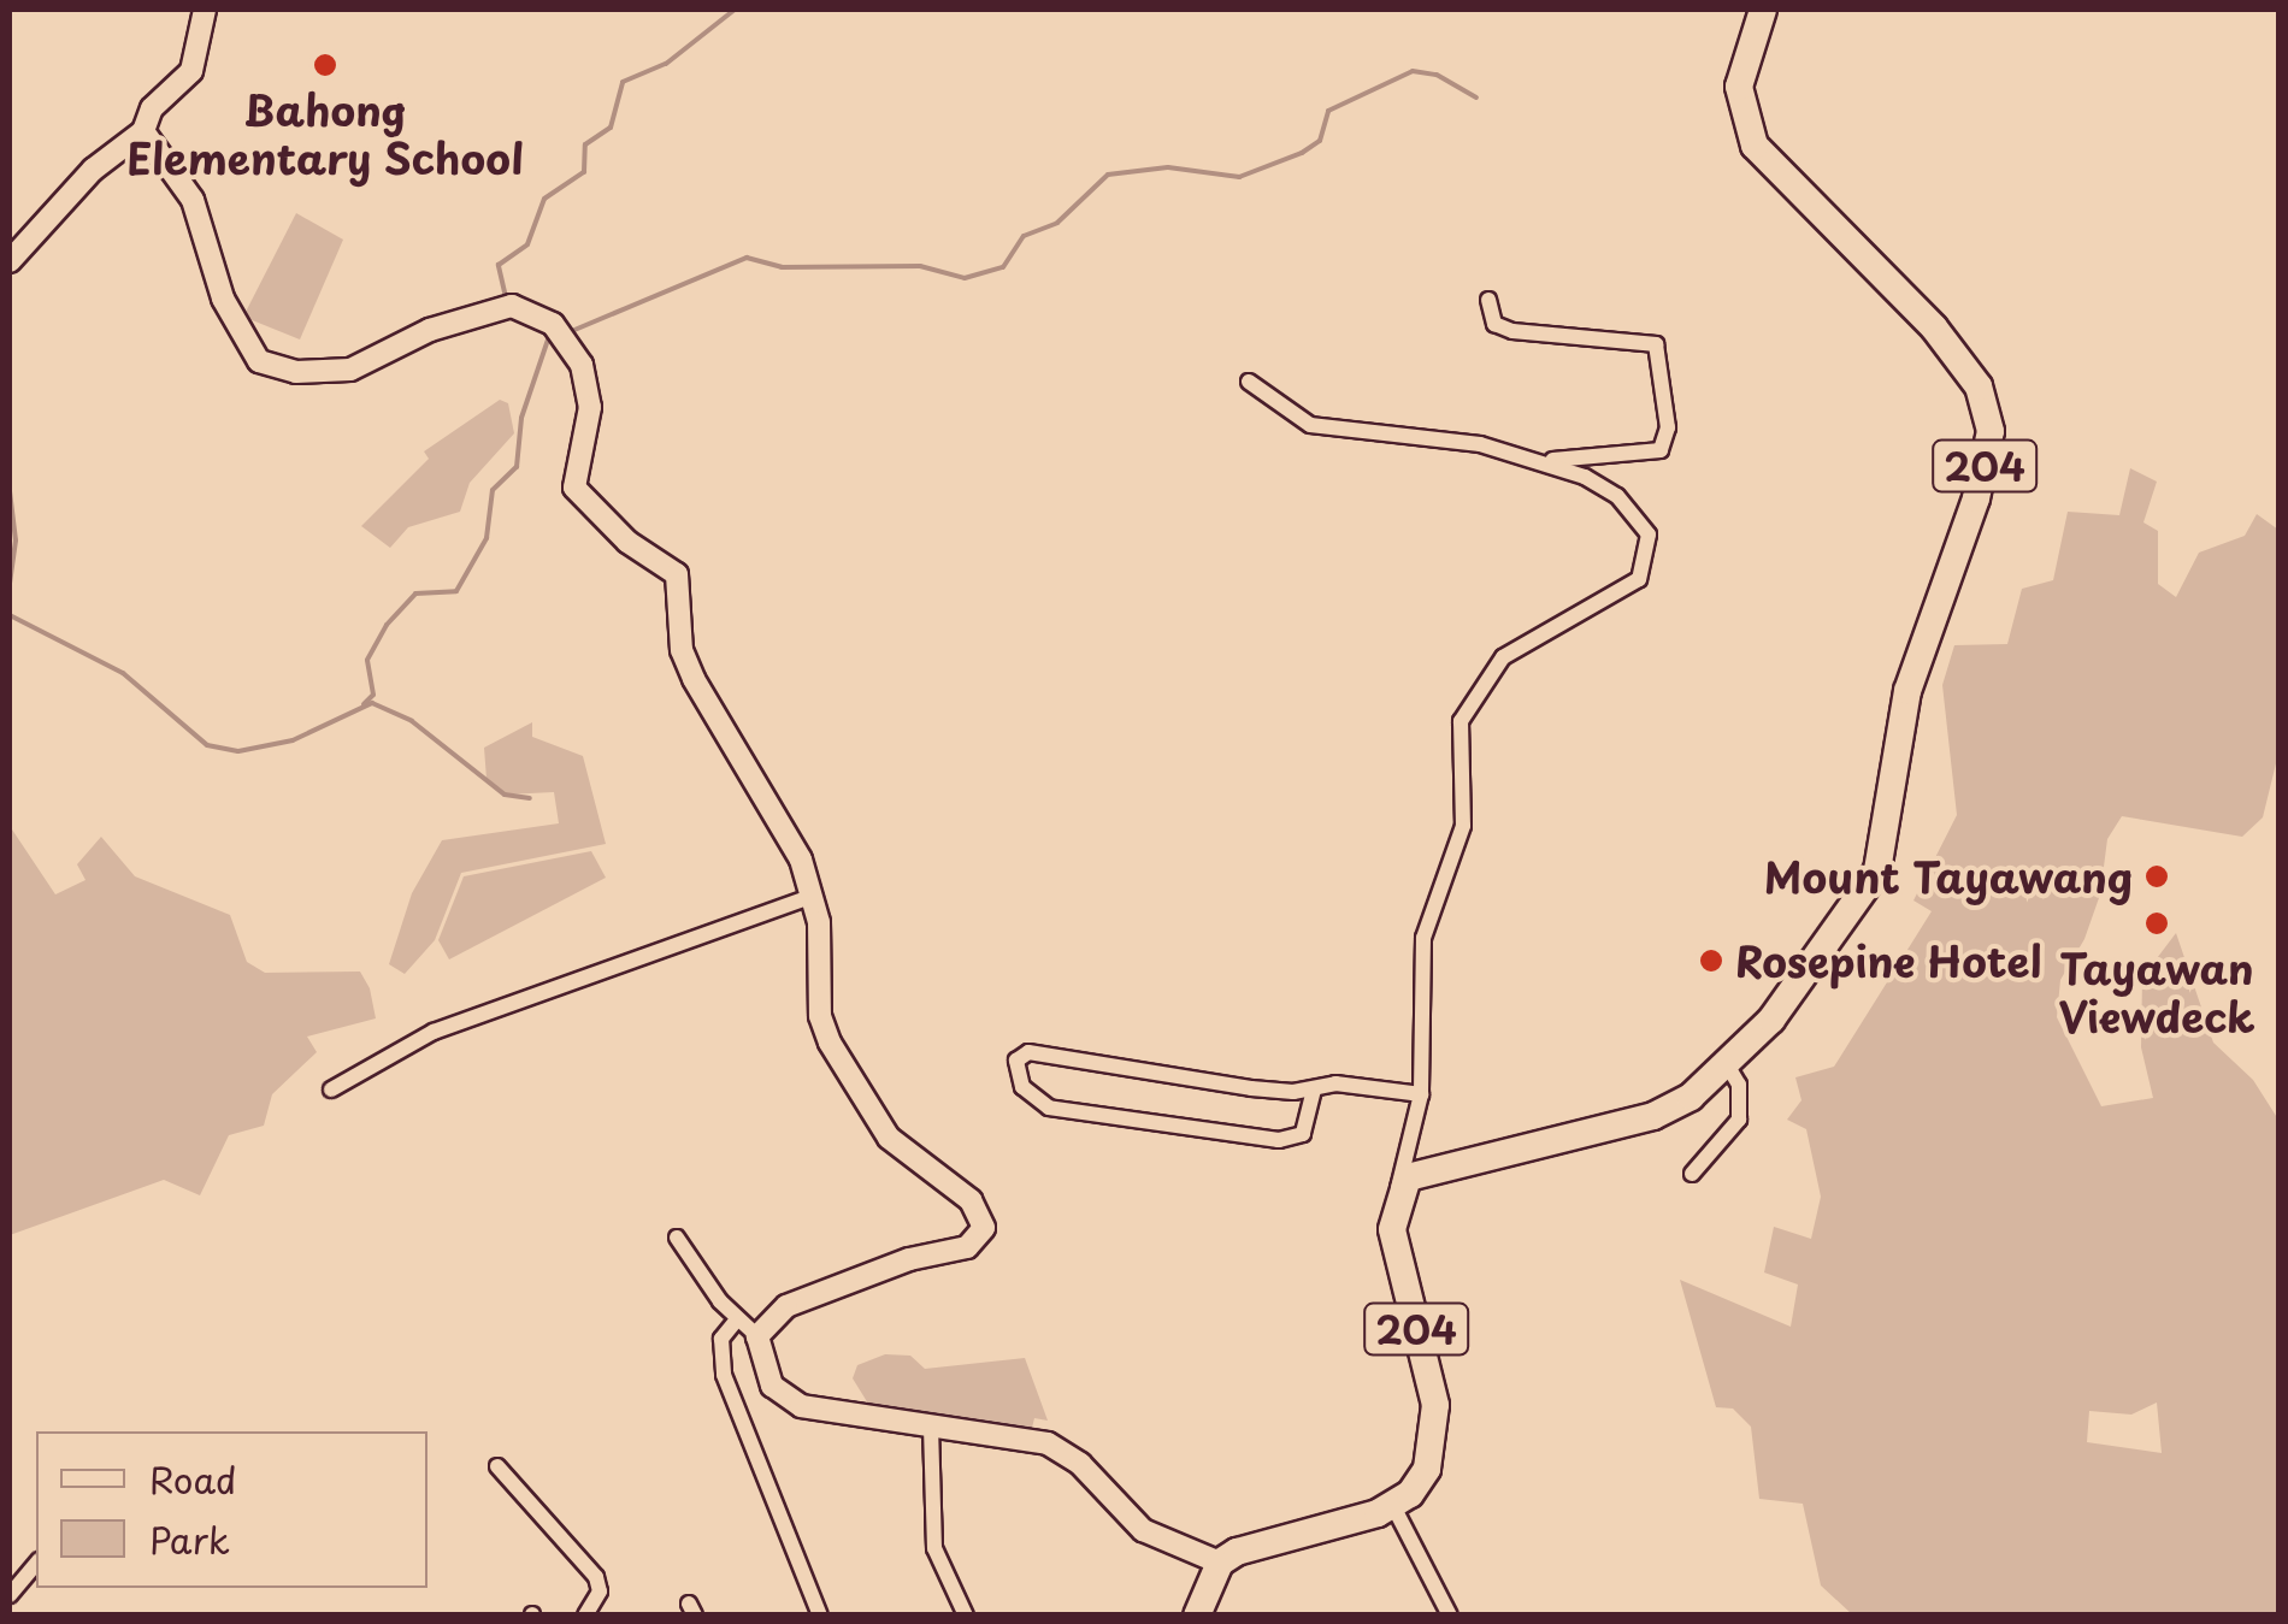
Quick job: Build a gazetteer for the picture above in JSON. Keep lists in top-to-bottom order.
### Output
{
  "streets": {
    "highway": ["204"]
  },
  "places": [
    "Bahong Elementary School",
    "Mount Tayawang",
    "Tayawan Viewdeck",
    "Rosepine Hotel"
  ],
  "legend": ["Road", "Park"]
}
